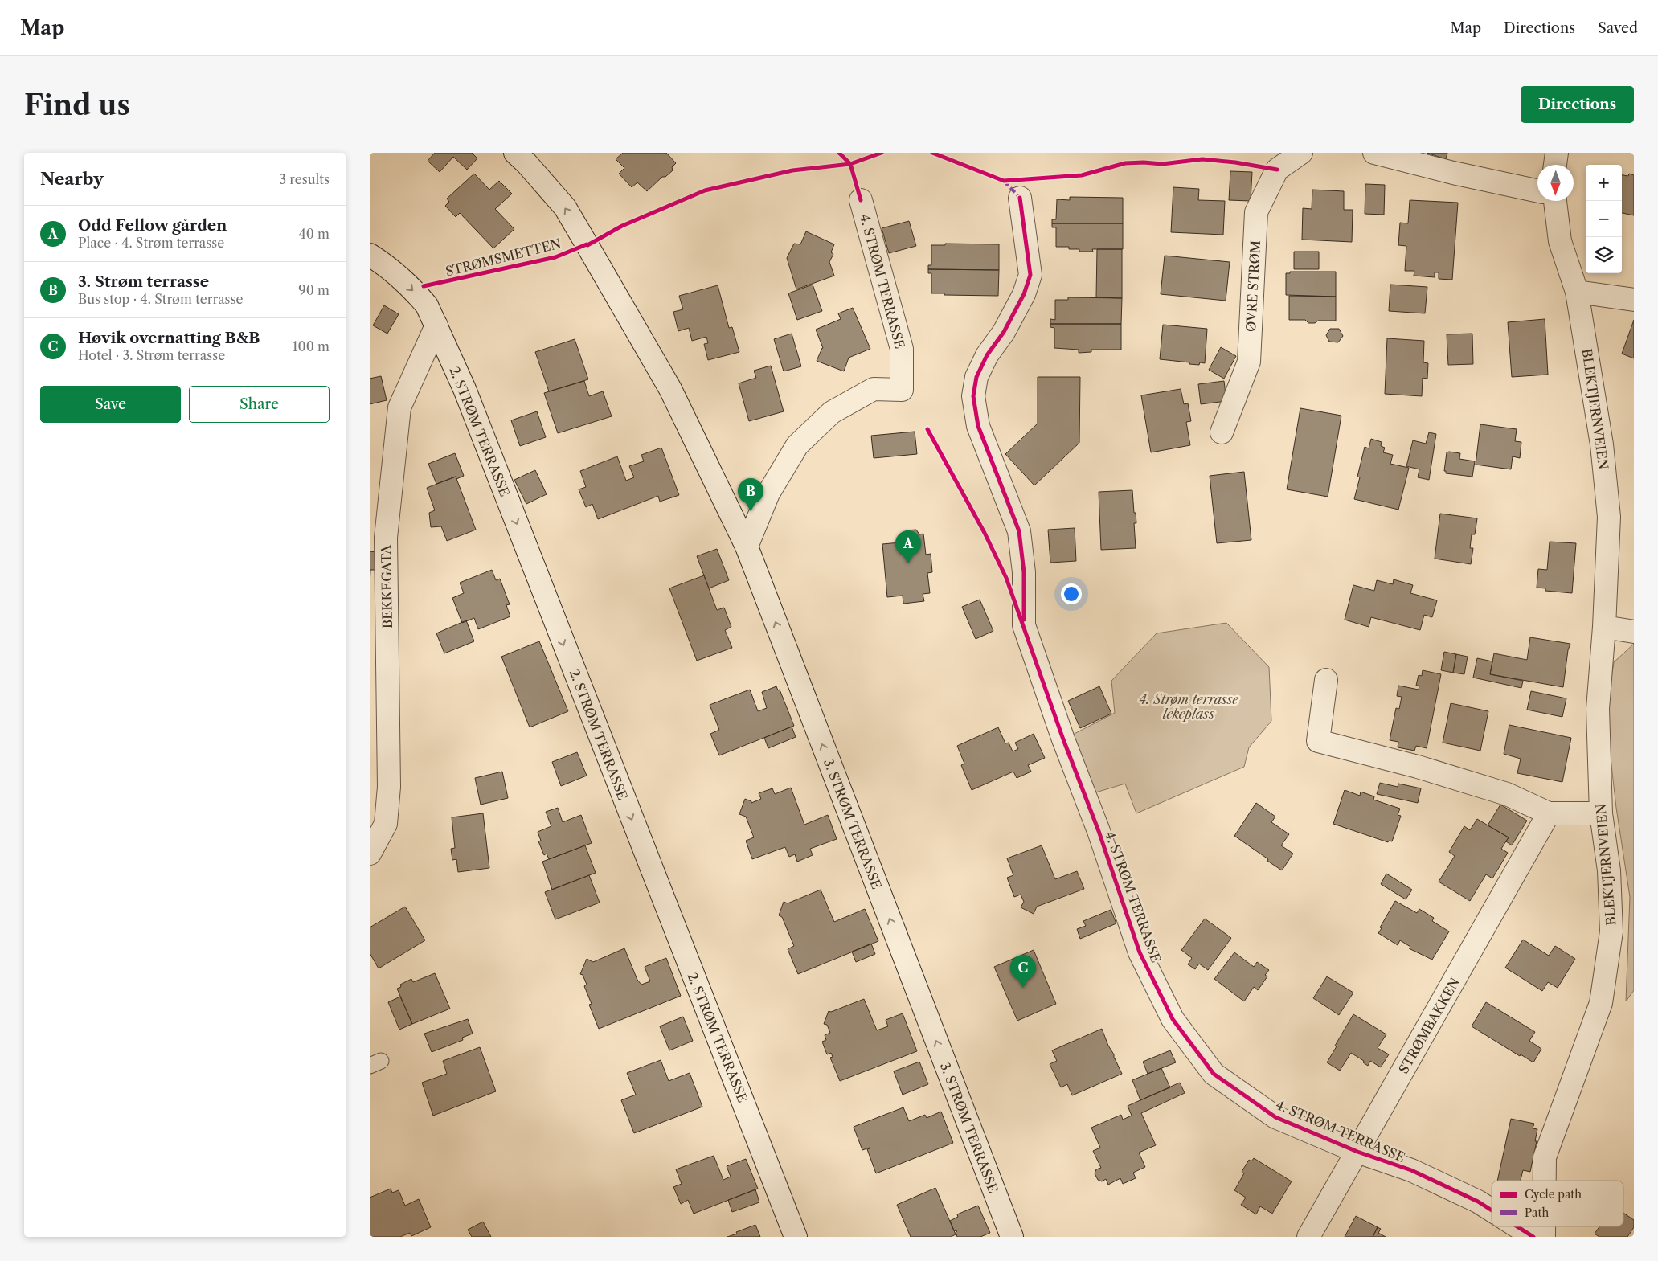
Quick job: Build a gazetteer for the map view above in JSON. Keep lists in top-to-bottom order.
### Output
{
  "streets": {
    "street": [
      "4. STRØM TERRASSE",
      "ØVRE STRØM",
      "BLEKTJERNVEIEN",
      "2. STRØM TERRASSE",
      "BEKKEGATA",
      "3. STRØM TERRASSE",
      "STRØMBAKKEN"
    ],
    "cycle path": ["STRØMSMETTEN"]
  },
  "crossings": [
    ["4. STRØM TERRASSE", "3. STRØM TERRASSE"],
    ["4. STRØM TERRASSE", "STRØMBAKKEN"],
    ["2. STRØM TERRASSE", "BEKKEGATA"]
  ],
  "one_way": ["2. STRØM TERRASSE", "3. STRØM TERRASSE"],
  "parks": ["4. Strøm terrasse lekeplass"],
  "legend": ["Cycle path", "Path"],
  "north": "bottom",
  "page": {
    "header": "Map",
    "nav": ["Map", "Directions", "Saved"],
    "buttons": [
      "Directions",
      ["Save", "Share"]
    ],
    "title": "Find us",
    "heading": ["Nearby", "3 results"],
    "map_buttons": ["+", "−"],
    "list": [
      {
        "mark": "A",
        "name": "Odd Fellow gården",
        "note": "Place · 4. Strøm terrasse",
        "value": "40 m"
      },
      {
        "mark": "B",
        "name": "3. Strøm terrasse",
        "note": "Bus stop · 4. Strøm terrasse",
        "value": "90 m"
      },
      {
        "mark": "C",
        "name": "Høvik overnatting B&B",
        "note": "Hotel · 3. Strøm terrasse",
        "value": "100 m"
      }
    ],
    "pins": ["B", "A", "C"]
  }
}
